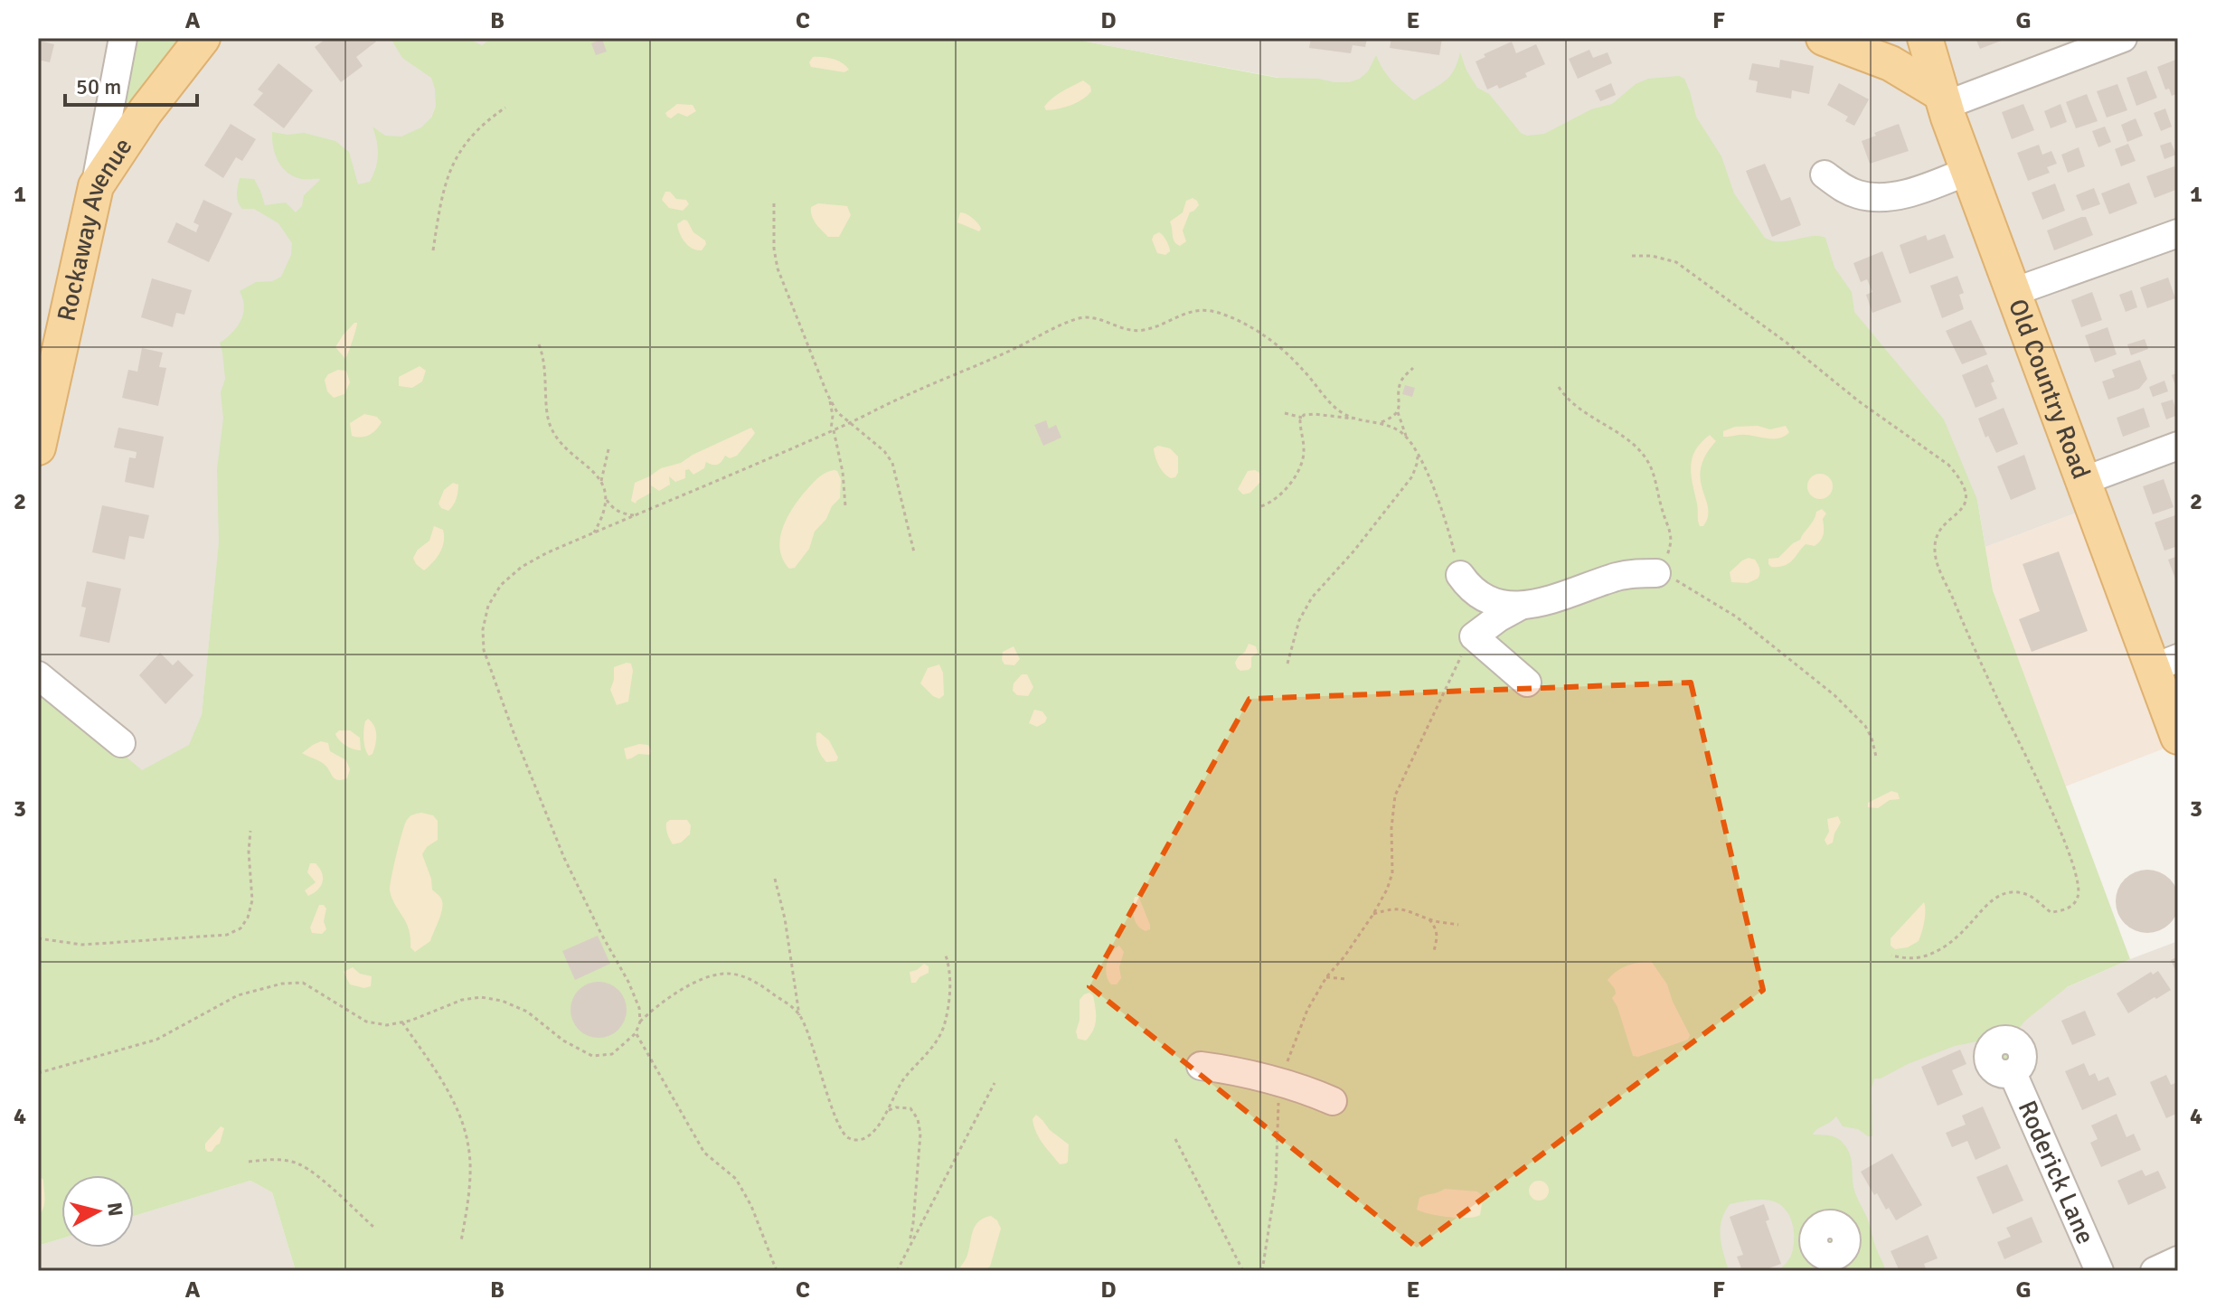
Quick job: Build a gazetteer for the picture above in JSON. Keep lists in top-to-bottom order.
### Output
{
  "streets": {
    "main road": ["Rockaway Avenue", "Old Country Road"],
    "street": ["Roderick Lane"]
  },
  "scale_bar": "50 m",
  "north": "right",
  "grid": {
    "columns": [
      "A",
      "B",
      "C",
      "D",
      "E",
      "F",
      "G"
    ],
    "rows": [
      "1",
      "2",
      "3",
      "4"
    ]
  }
}
